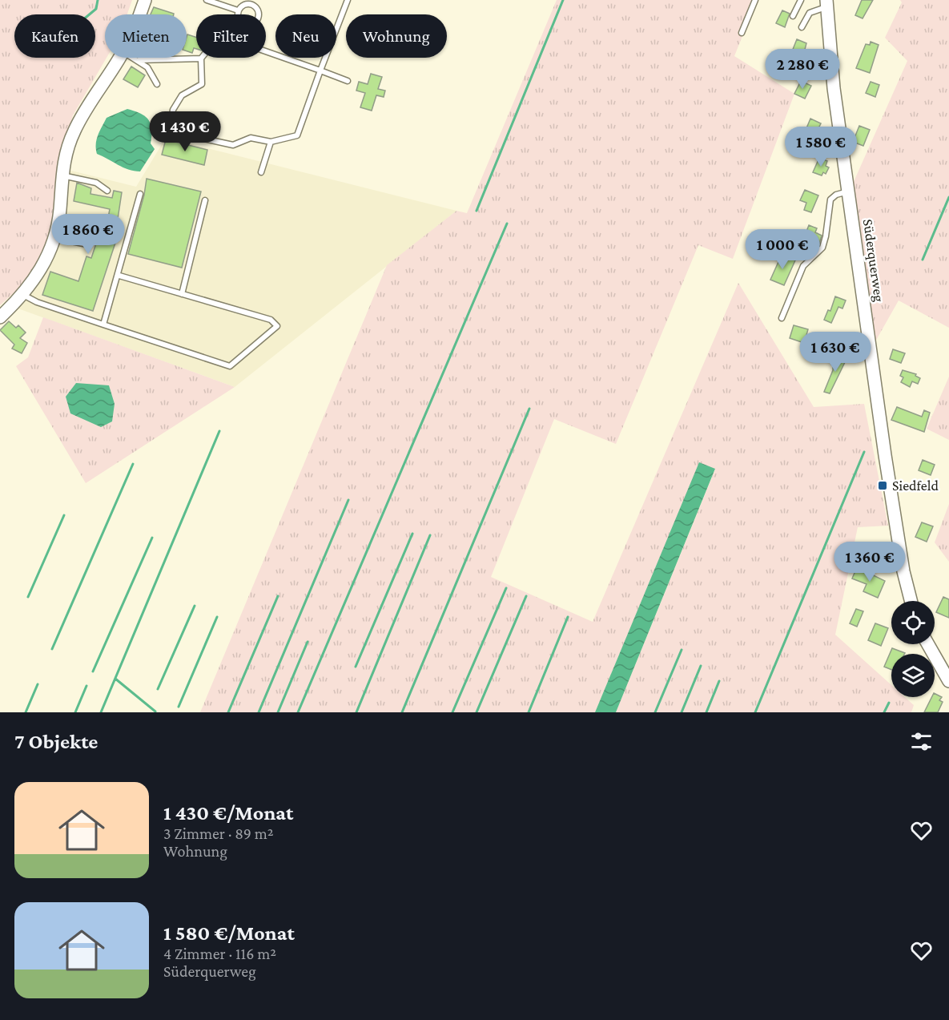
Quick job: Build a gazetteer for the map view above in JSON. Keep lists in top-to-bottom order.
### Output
{
  "streets": {
    "street": ["Süderquerweg"]
  },
  "places": {
    "transit": ["Siedfeld"]
  },
  "page": {
    "chip": [
      "Kaufen",
      "Mieten",
      "Filter",
      "Neu",
      "Wohnung"
    ],
    "price": [
      "2 280 €",
      "1 430 €",
      "1 580 €",
      "1 860 €",
      "1 000 €",
      "1 630 €",
      "1 360 €"
    ],
    "heading": "7 Objekte",
    "list": [
      {
        "name": "1 430 €/Monat",
        "note": "3 Zimmer · 89 m² · Wohnung"
      },
      {
        "name": "1 580 €/Monat",
        "note": "4 Zimmer · 116 m² · Süderquerweg"
      }
    ]
  }
}
